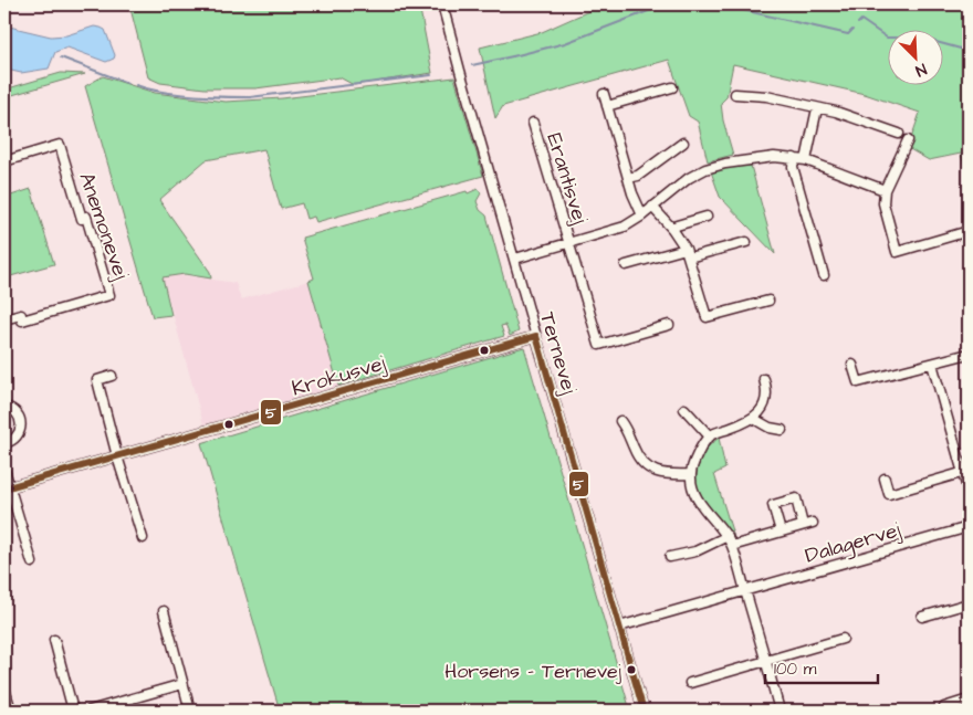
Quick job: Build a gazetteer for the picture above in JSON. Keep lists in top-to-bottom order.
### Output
{
  "streets": {
    "street": [
      "Erantisvej",
      "Anemonevej",
      "Ternevej",
      "Krokusvej",
      "Dalagervej"
    ]
  },
  "crossings": [
    ["Erantisvej", "Ternevej"],
    ["Ternevej", "Krokusvej"],
    ["Ternevej", "Dalagervej"]
  ],
  "places": ["Horsens - Ternevej"],
  "lines": ["transit line 5"],
  "scale_bar": "100 m",
  "north": "bottom right"
}
